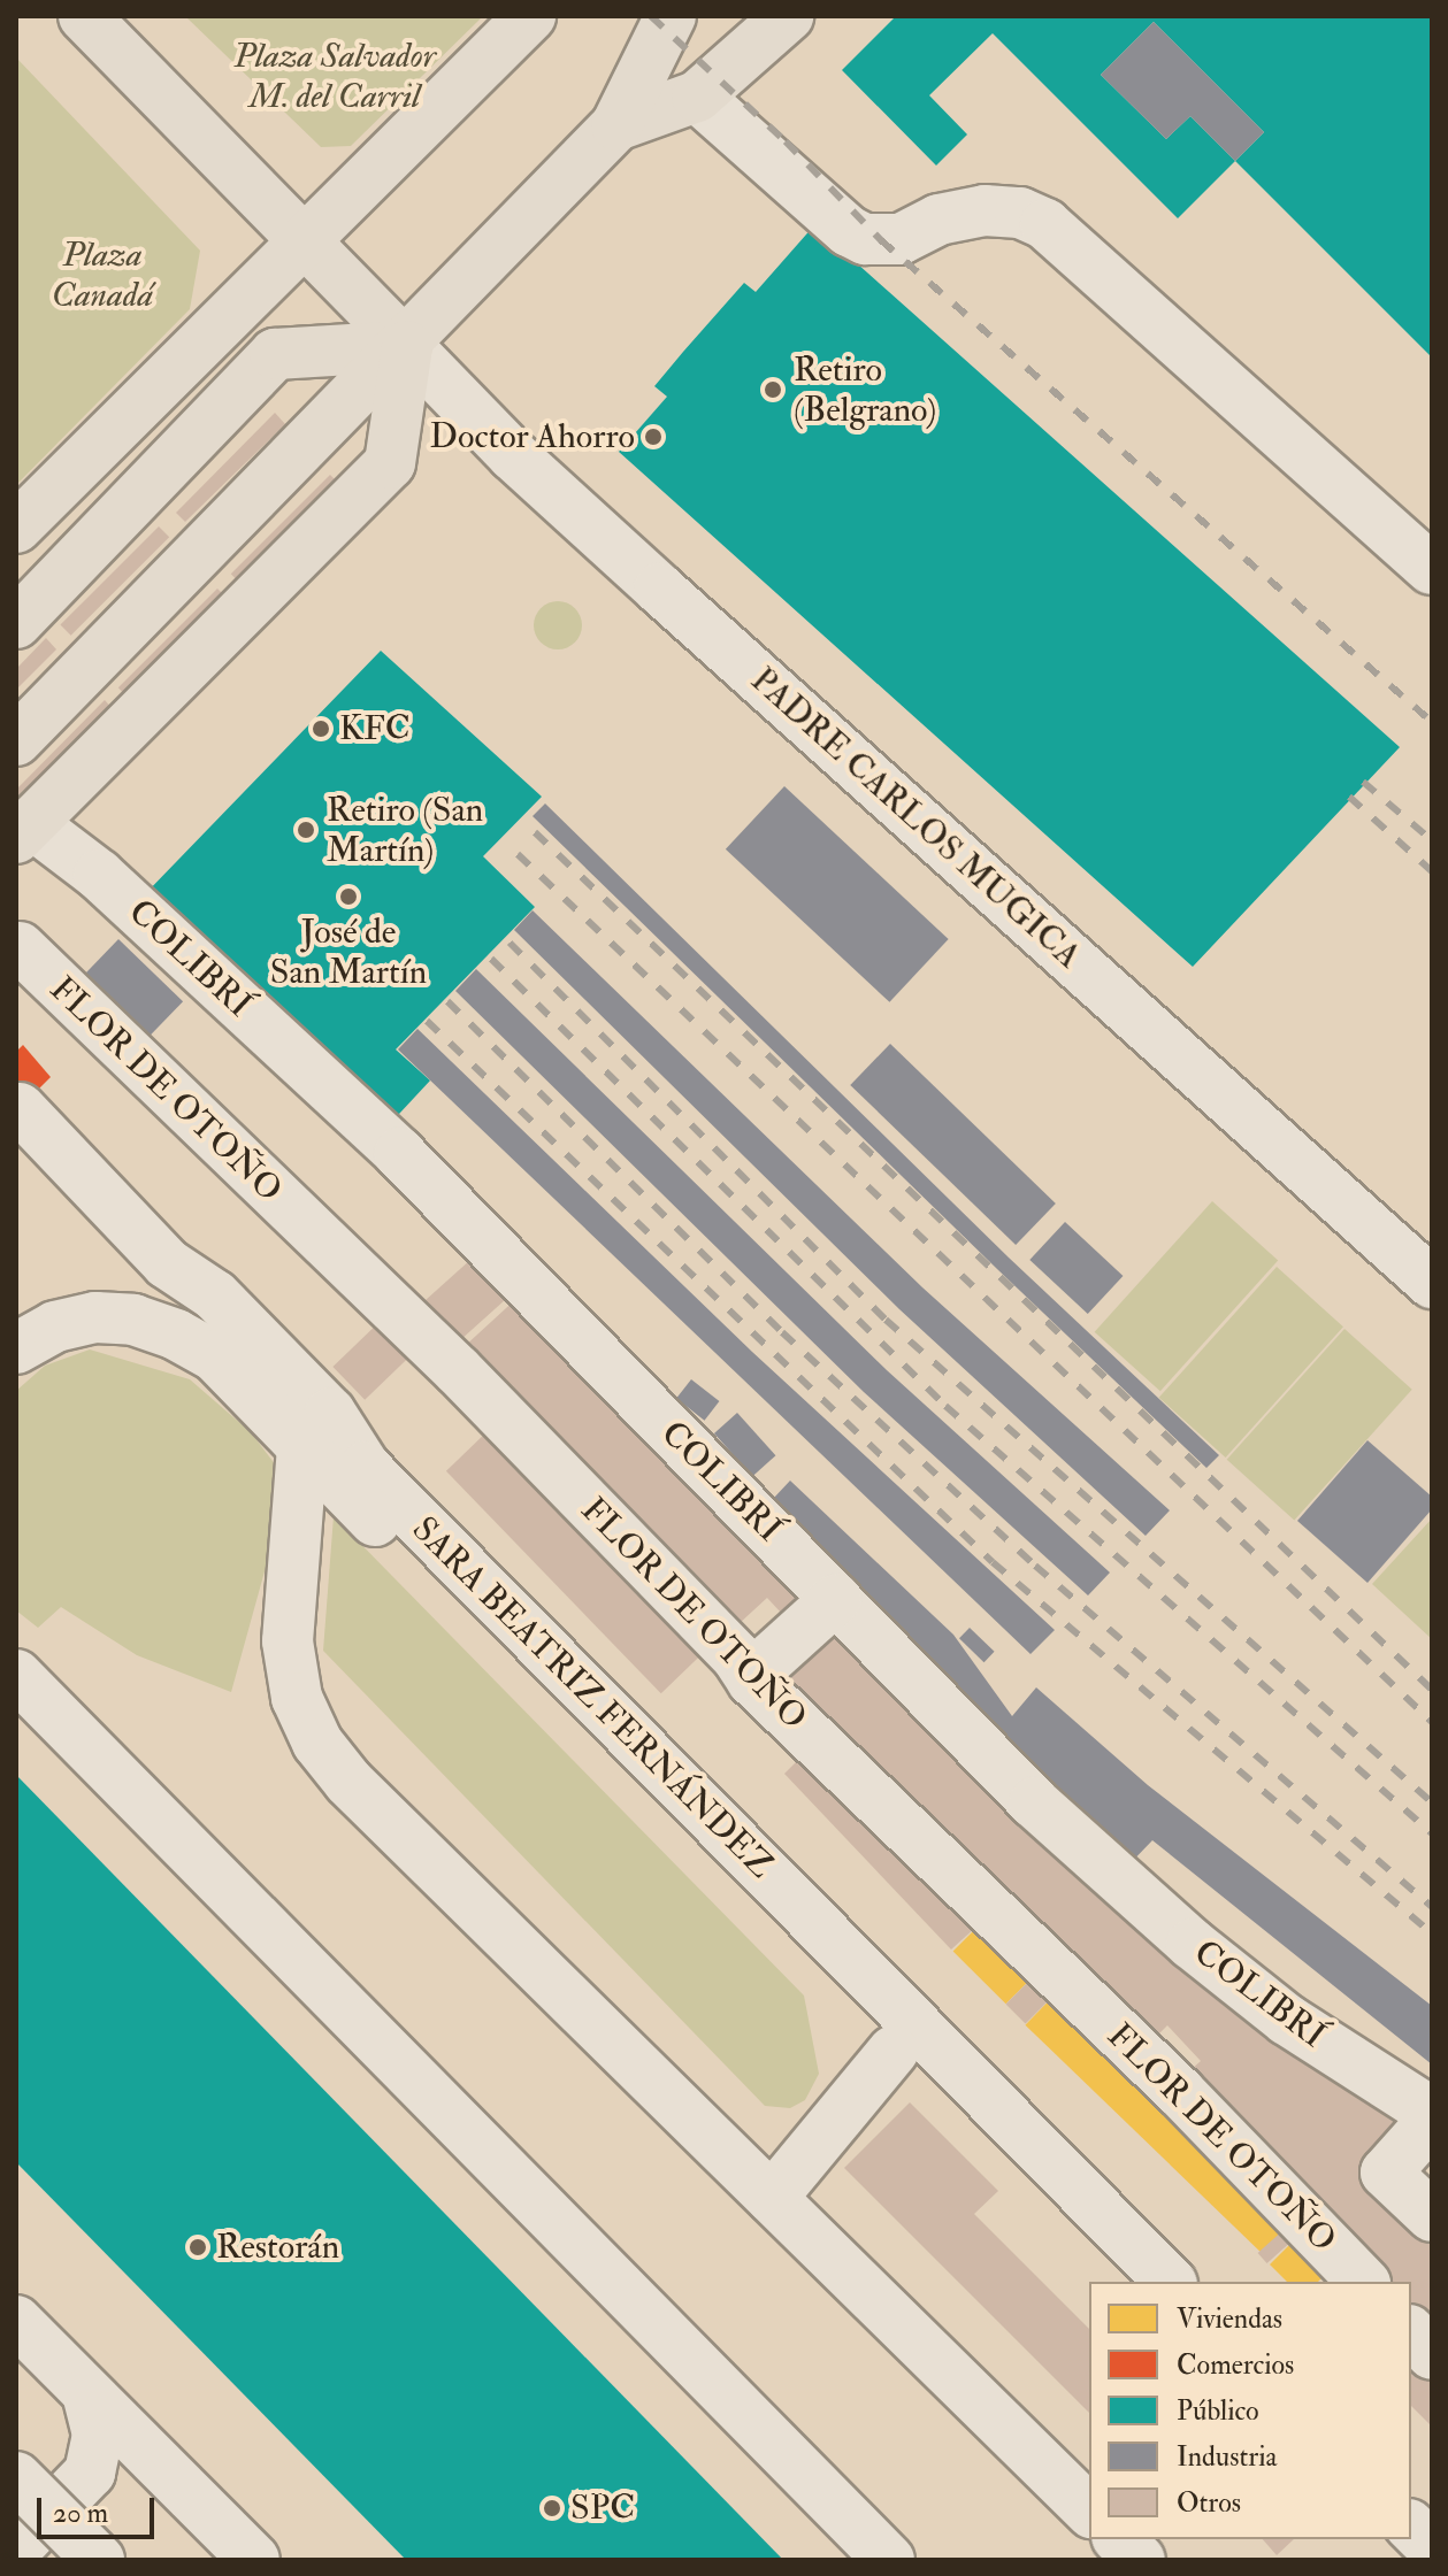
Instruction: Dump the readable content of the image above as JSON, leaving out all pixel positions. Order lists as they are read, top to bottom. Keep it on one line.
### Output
{"streets":{"street":["PADRE CARLOS MUGICA","COLIBRÍ","FLOR DE OTOÑO","SARA BEATRIZ FERNÁNDEZ"]},"parks":["Plaza Salvador M. del Carril","Plaza Canadá"],"places":["Retiro (Belgrano)","Doctor Ahorro","KFC","Retiro (San Martín)","José de San Martín","Restorán","SPC"],"legend":["Viviendas","Comercios","Público","Industria","Otros"],"scale_bar":"20 m"}
